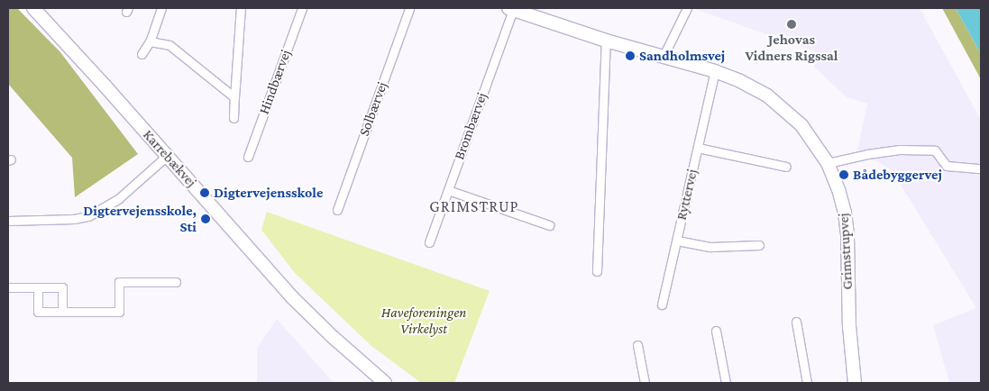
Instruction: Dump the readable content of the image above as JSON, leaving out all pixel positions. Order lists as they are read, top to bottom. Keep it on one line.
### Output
{"streets":{"street":["Hindbærvej","Solbærvej","Brombærvej","Karrebækvej","Ryttervej","Grimstrupvej"]},"crossings":[["Brombærvej","Grimstrupvej"],["Ryttervej","Grimstrupvej"]],"districts":["GRIMSTRUP"],"parks":["Haveforeningen Virkelyst"],"places":["Jehovas Vidners Rigssal","Sandholmsvej","Bådebyggervej","Digtervejensskole","Digtervejensskole, Sti"]}
